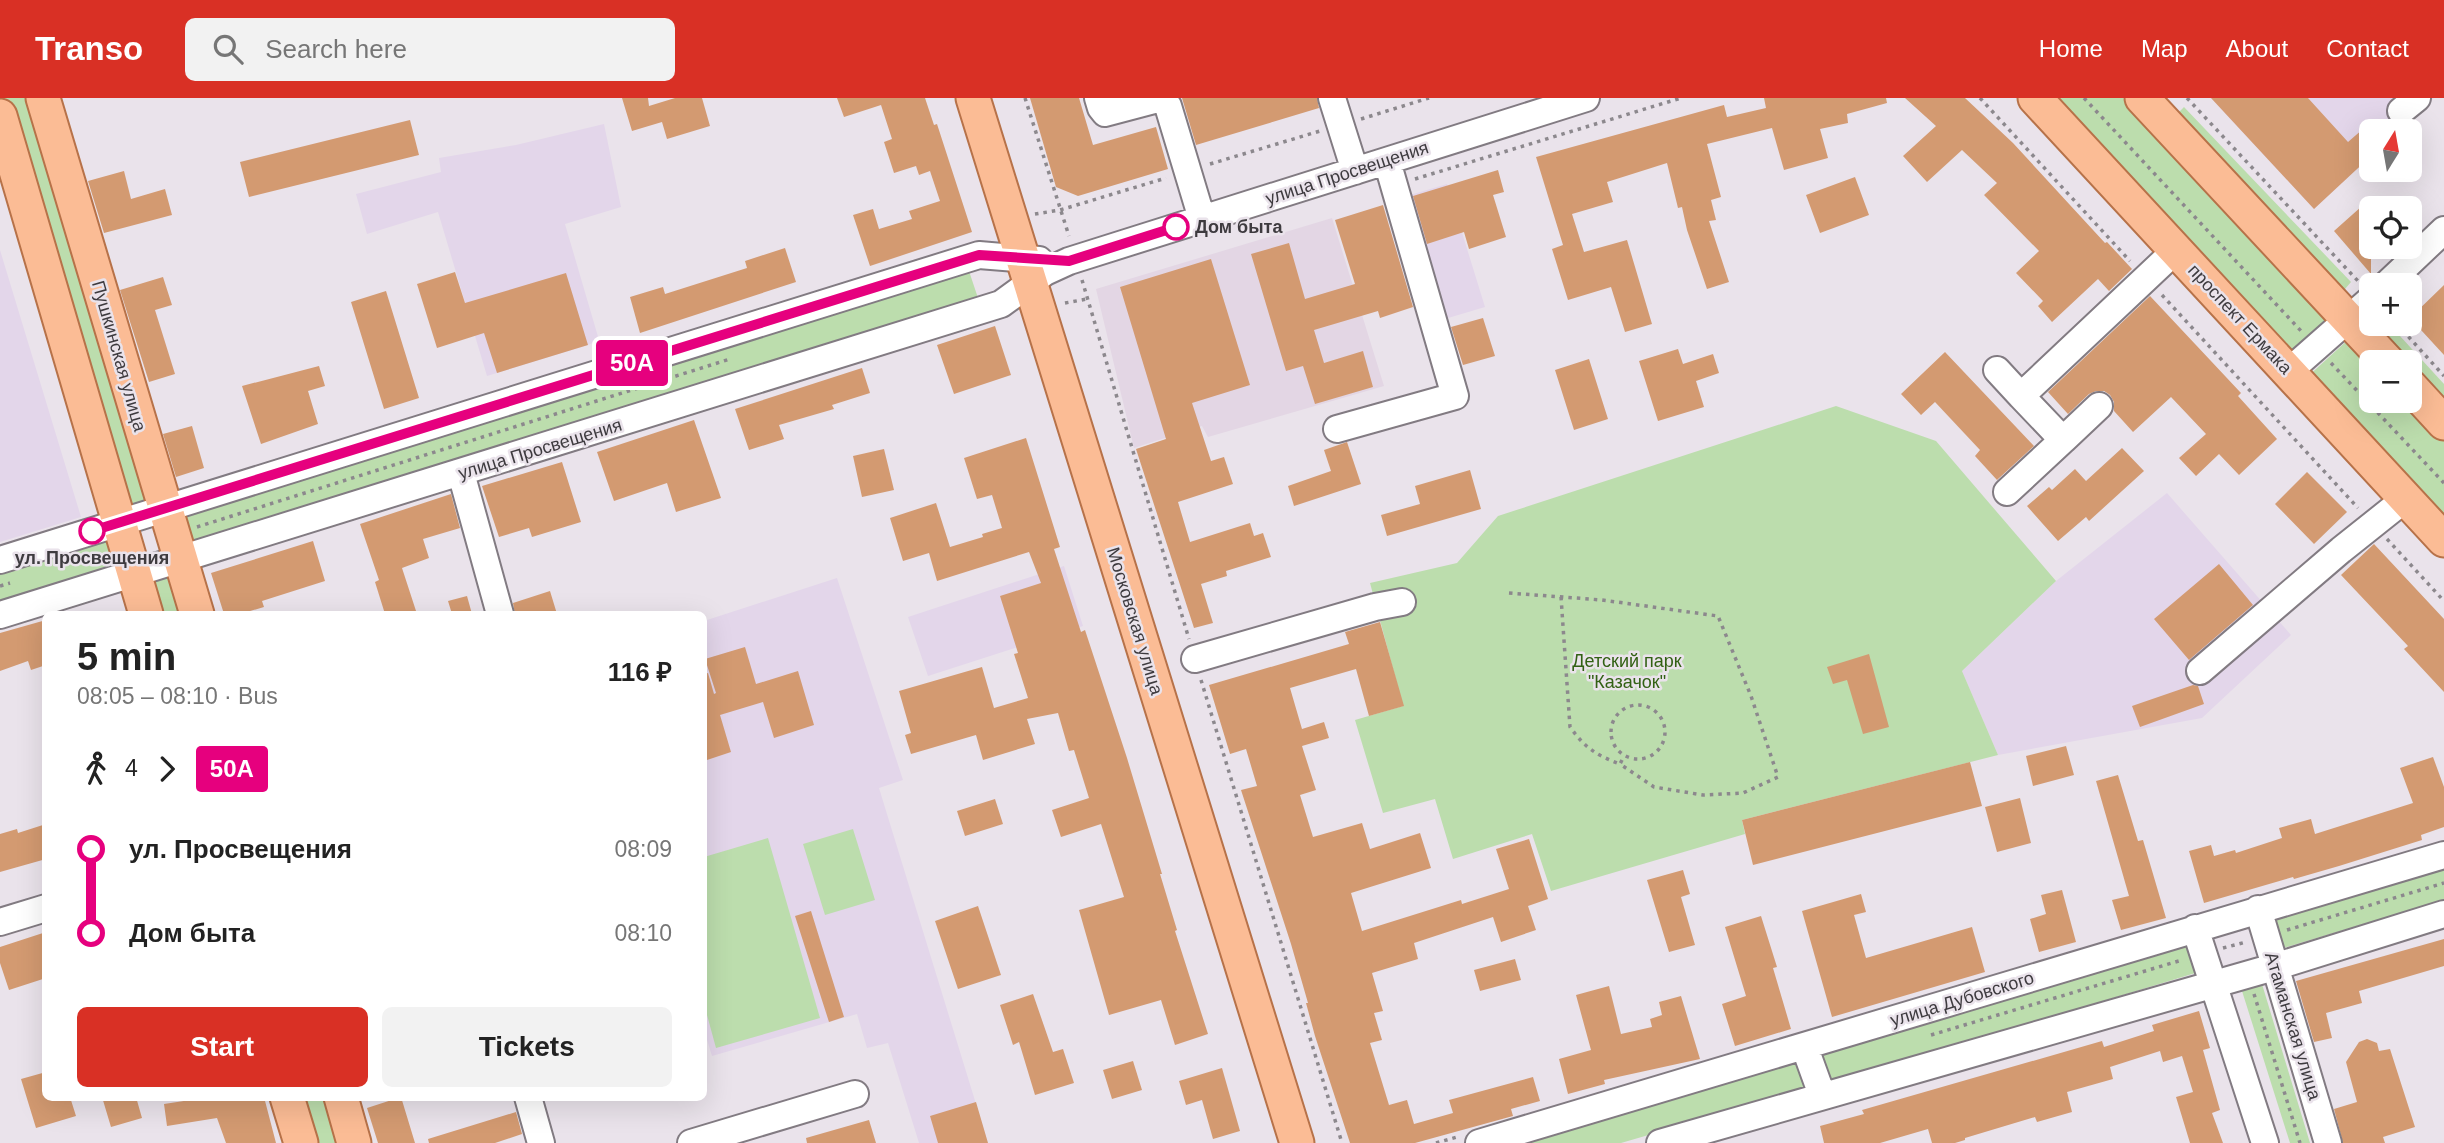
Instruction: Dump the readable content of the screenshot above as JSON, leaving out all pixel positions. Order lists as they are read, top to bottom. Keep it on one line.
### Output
{"streets":{"main road":["проспект Ермака","Пушкинская улица","Московская улица"],"street":["улица Просвещения","улица Дубовского","Атаманская улица"]},"crossings":[["улица Просвещения","Пушкинская улица"],["улица Просвещения","Московская улица"],["улица Дубовского","Атаманская улица"]],"parks":["Детский парк \"Казачок\""],"places":["Дом быта","ул. Просвещения"],"lines":["bus line 50А"],"north":"top","page":{"header":"Transo","search":"Search here","nav":["Home","Map","About","Contact"],"on_map":"50А","map_buttons":["+","−"],"heading":["5 min","08:05 – 08:10 · Bus","116 ₽"],"legs":["4","50А"],"list":[{"name":"ул. Просвещения","value":"08:09"},{"name":"Дом быта","value":"08:10"}],"buttons":["Start","Tickets"]}}
